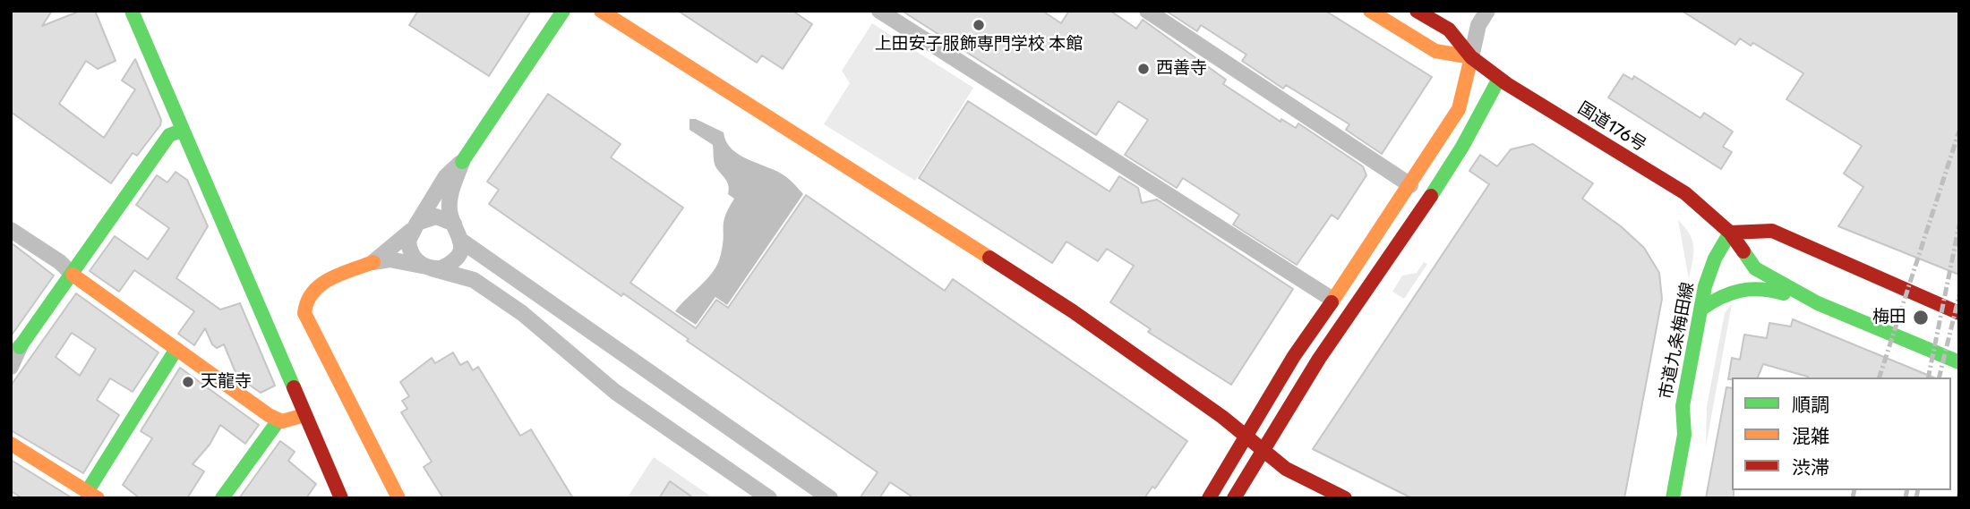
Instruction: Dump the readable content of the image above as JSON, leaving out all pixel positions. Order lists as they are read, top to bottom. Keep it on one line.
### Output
{"streets":{"main road":["国道176号","市道九条梅田線"]},"crossings":[["国道176号","市道九条梅田線"]],"places":["上田安子服飾専門学校 本館","西善寺","梅田","天龍寺"],"legend":["順調","混雑","渋滞"]}
